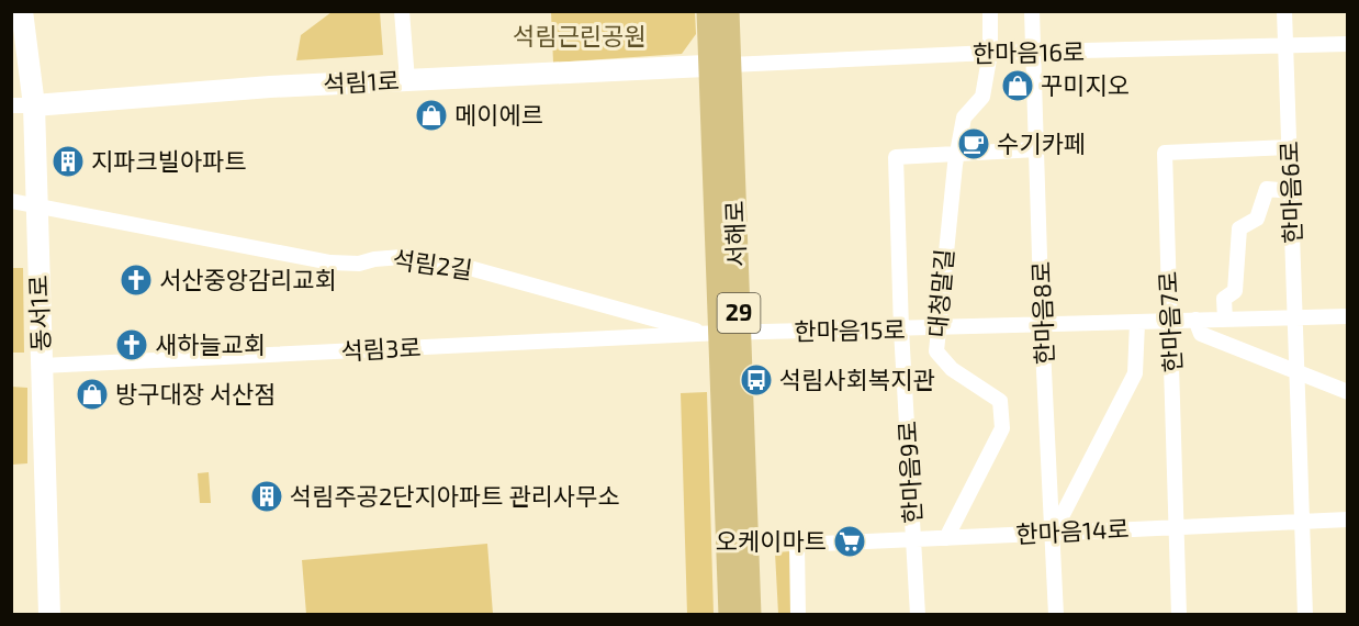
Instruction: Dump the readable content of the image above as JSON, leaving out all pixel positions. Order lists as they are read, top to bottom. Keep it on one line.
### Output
{"streets":{"main road":["서해로","29"],"street":["한마음16로","석림1로","한마음6로","석림2길","대청말길","동서1로","한마음8로","한마음7로","한마음15로","석림3로","한마음9로","한마음14로"]},"crossings":[["한마음16로","석림1로"],["한마음16로","한마음6로"],["한마음16로","서해로"],["한마음16로","대청말길"],["한마음16로","한마음8로"],["석림1로","서해로"],["석림1로","동서1로"],["한마음6로","한마음7로"],["한마음6로","한마음15로"],["한마음6로","한마음14로"],["서해로","석림2길"],["서해로","한마음15로"],["서해로","석림3로"],["석림2길","동서1로"],["석림2길","한마음15로"],["석림2길","석림3로"],["대청말길","한마음15로"],["대청말길","한마음9로"],["대청말길","한마음14로"],["동서1로","석림3로"],["한마음8로","한마음15로"],["한마음8로","한마음14로"],["한마음7로","한마음15로"],["한마음7로","한마음14로"],["한마음15로","석림3로"],["한마음15로","한마음9로"],["한마음9로","한마음14로"]],"parks":["석림근린공원"],"places":{"shop":["꾸미지오","메이에르","방구대장 서산점"],"cafe":["수기카페"],"building":["지파크빌아파트","석림주공2단지아파트 관리사무소"],"church":["서산중앙감리교회","새하늘교회"],"bus stop":["석림사회복지관"],"supermarket":["오케이마트"]}}
